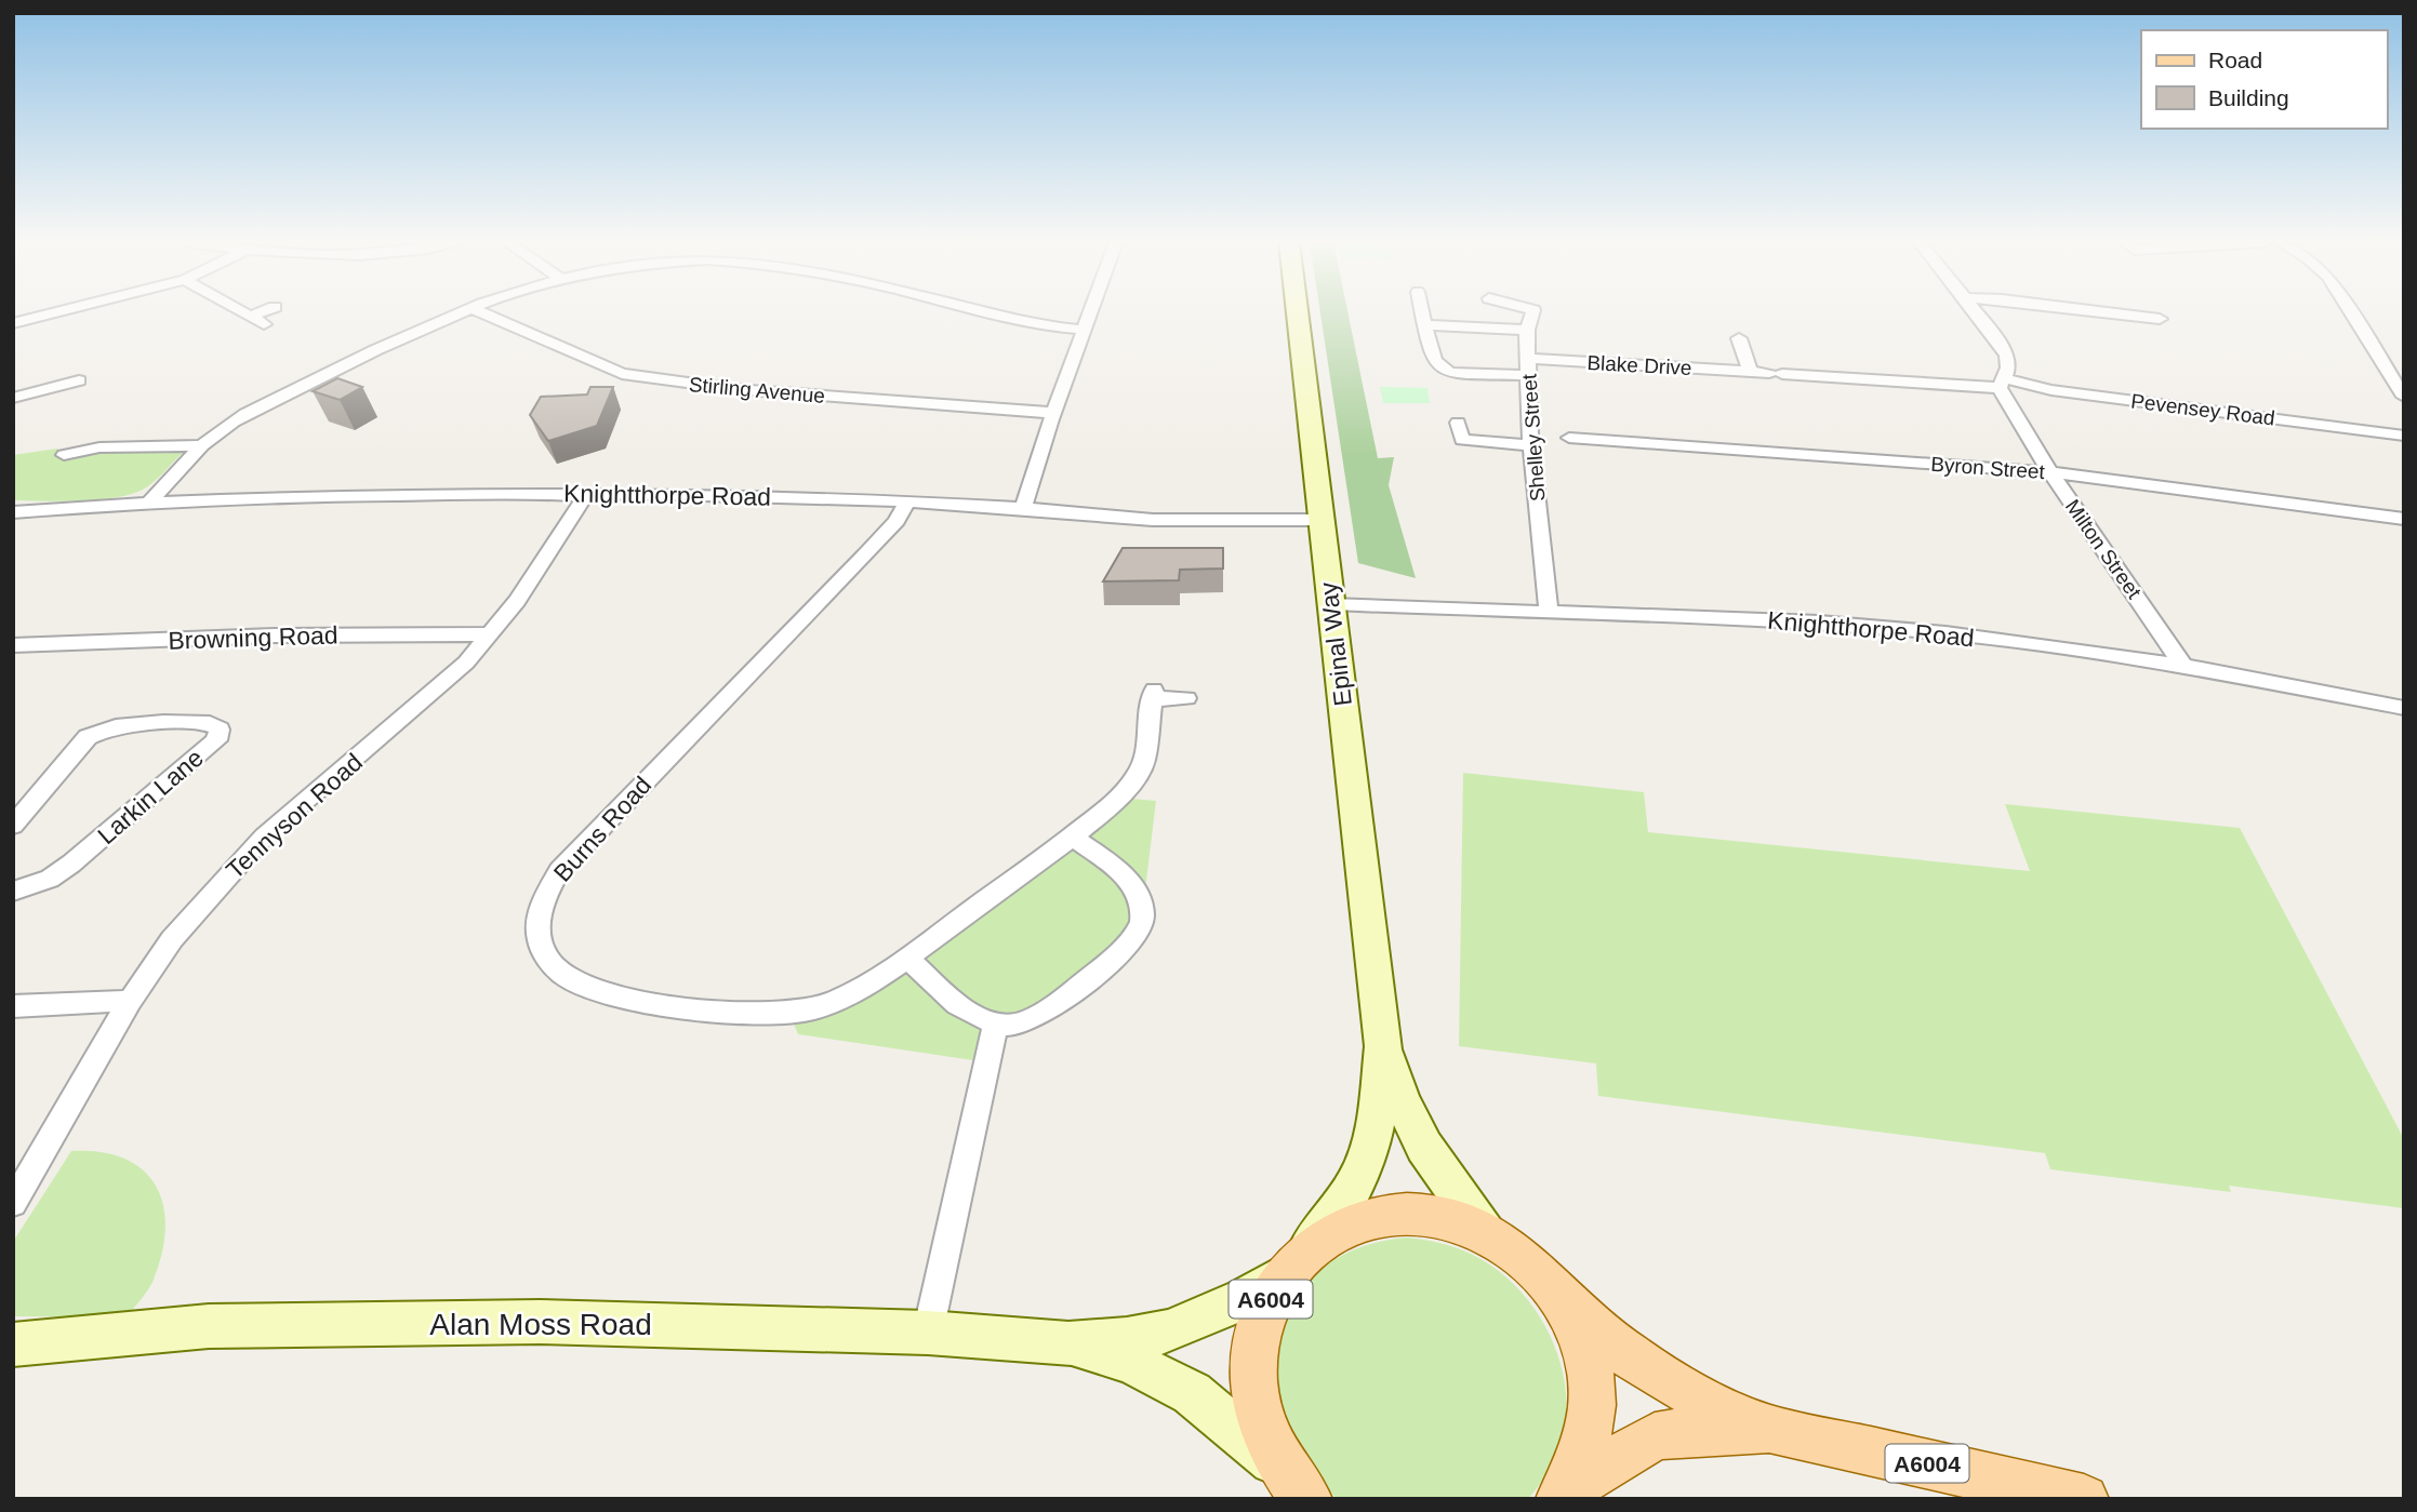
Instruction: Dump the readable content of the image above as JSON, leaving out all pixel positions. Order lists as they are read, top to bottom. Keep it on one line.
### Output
{"streets":{"main road":["A6004"],"street":["Blake Drive","Stirling Avenue","Pevensey Road","Shelley Street","Byron Street","Knightthorpe Road","Milton Street","Browning Road","Epinal Way","Larkin Lane","Tennyson Road","Burns Road","Alan Moss Road"]},"crossings":[["Blake Drive","Pevensey Road"],["Blake Drive","Shelley Street"],["Blake Drive","Milton Street"],["Pevensey Road","Milton Street"],["Shelley Street","Knightthorpe Road"],["Byron Street","Milton Street"],["Knightthorpe Road","Milton Street"],["Knightthorpe Road","Epinal Way"],["Knightthorpe Road","Tennyson Road"],["Knightthorpe Road","Burns Road"],["Browning Road","Tennyson Road"],["Epinal Way","A6004"],["Epinal Way","Alan Moss Road"],["A6004","Alan Moss Road"]],"legend":["Road","Building"]}
